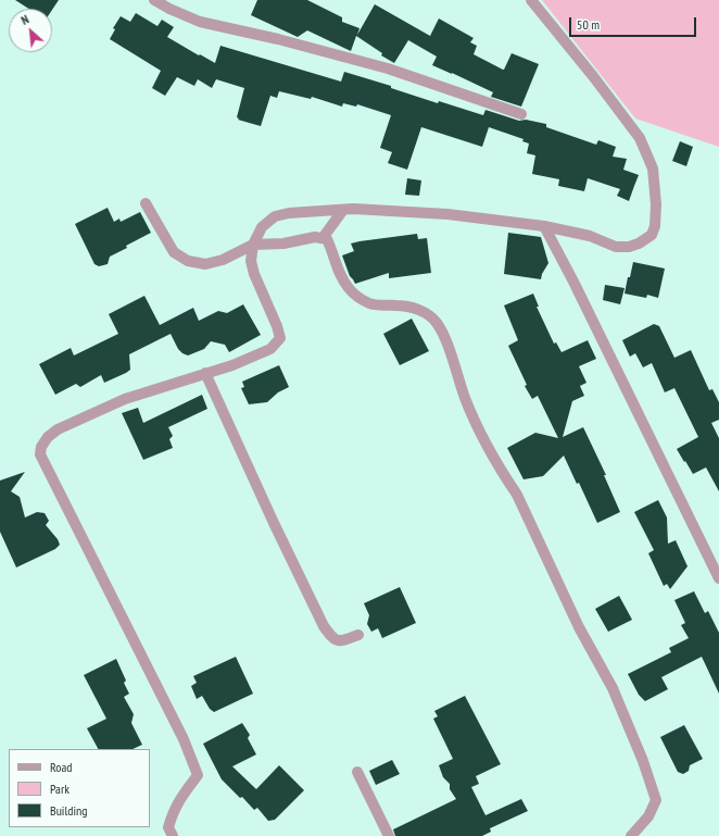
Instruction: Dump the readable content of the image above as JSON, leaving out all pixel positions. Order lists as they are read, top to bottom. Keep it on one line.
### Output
{"legend":["Road","Park","Building"],"scale_bar":"50 m","north":"top left"}
